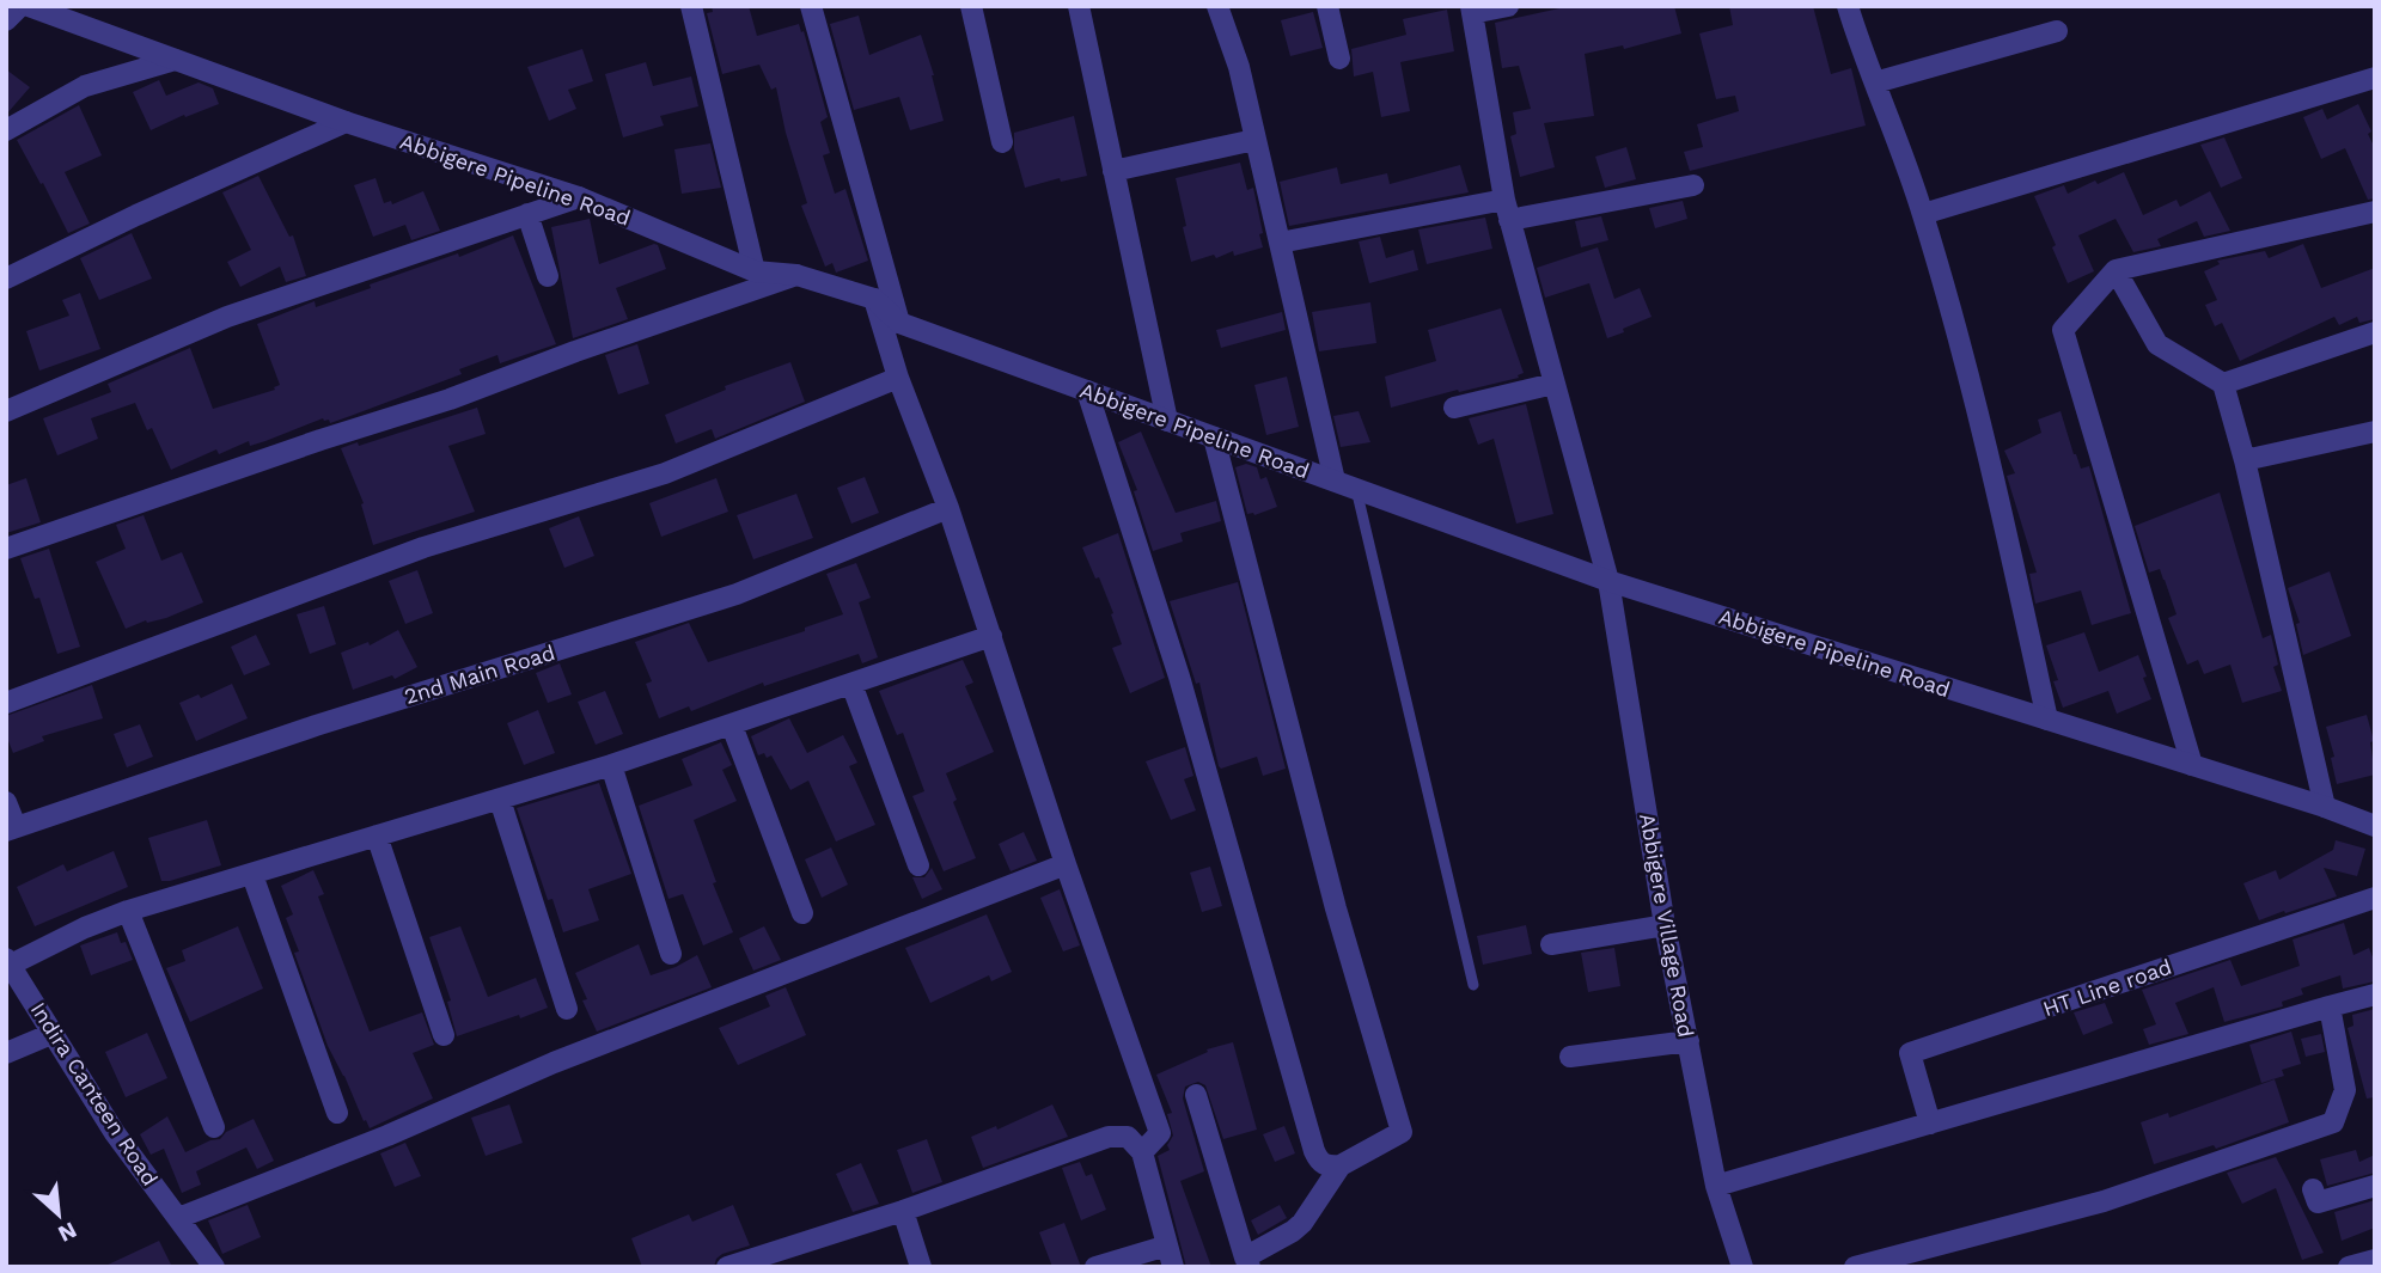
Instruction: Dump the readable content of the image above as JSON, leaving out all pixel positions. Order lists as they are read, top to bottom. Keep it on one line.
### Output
{"streets":{"street":["Abbigere Pipeline Road","2nd Main Road","Abbigere Village Road","HT Line road","Indira Canteen Road"]},"crossings":[["Abbigere Pipeline Road","Abbigere Village Road"]],"north":"bottom right"}
